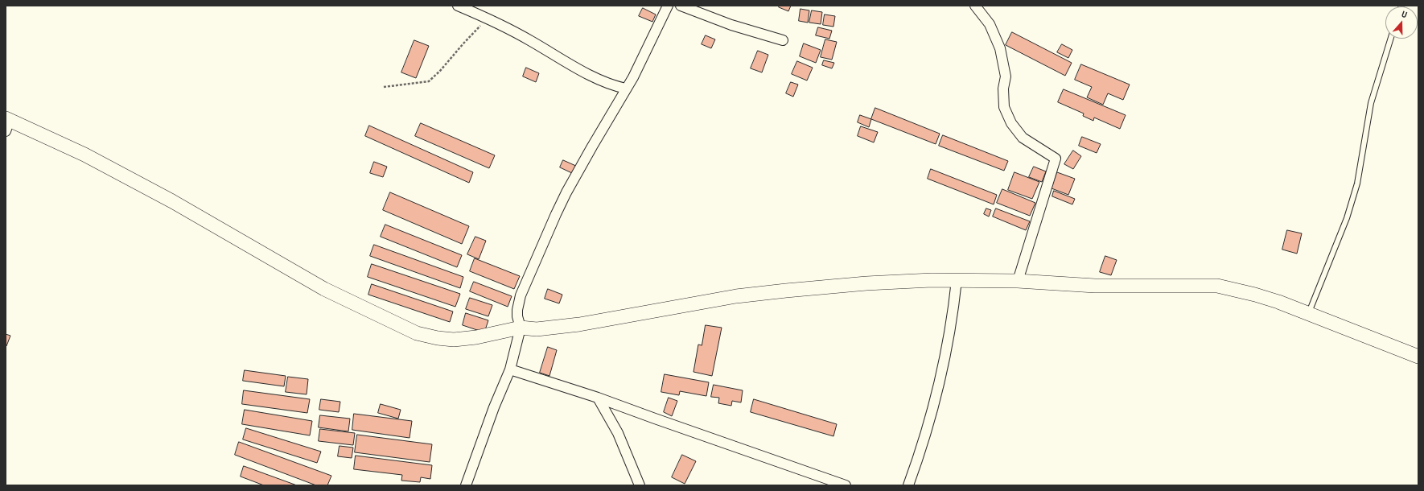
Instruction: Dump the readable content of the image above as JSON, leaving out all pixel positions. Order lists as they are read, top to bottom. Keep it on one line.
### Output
{"north":"top"}
